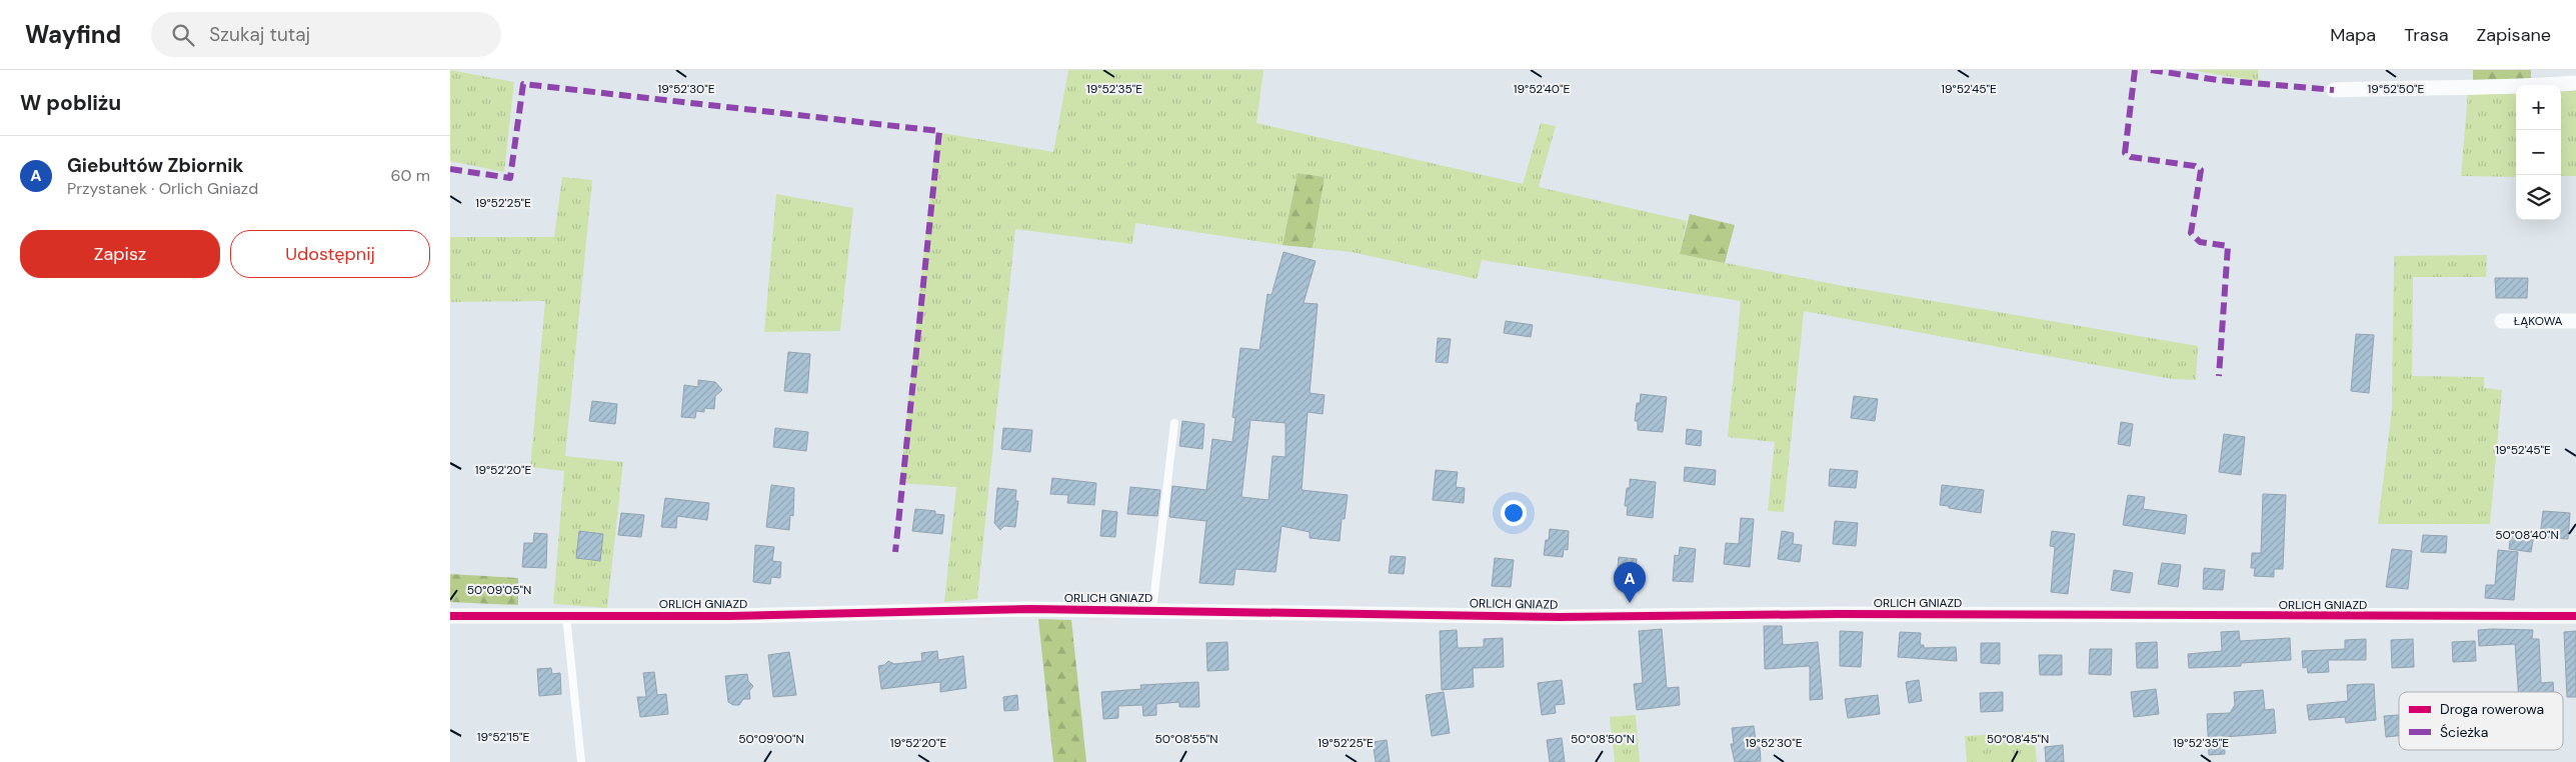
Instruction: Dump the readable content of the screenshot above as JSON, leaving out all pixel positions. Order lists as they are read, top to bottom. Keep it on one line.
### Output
{"streets":{"street":["ŁĄKOWA","ORLICH GNIAZD"]},"legend":["Droga rowerowa","Ścieżka"],"page":{"header":"Wayfind","search":"Szukaj tutaj","nav":["Mapa","Trasa","Zapisane"],"heading":"W pobliżu","map_buttons":["+","−"],"list":[{"mark":"A","name":"Giebułtów Zbiornik","note":"Przystanek · Orlich Gniazd","value":"60 m"}],"buttons":["Zapisz","Udostępnij"],"pins":"A"},"coordinates":["19°52'35\"E","19°52'40\"E","19°52'45\"E","19°52'50\"E","19°52'30\"E","19°52'25\"E","19°52'20\"E","50°08'40\"N","50°09'05\"N","19°52'15\"E","50°09'00\"N","50°08'55\"N","50°08'50\"N","50°08'45\"N"]}
